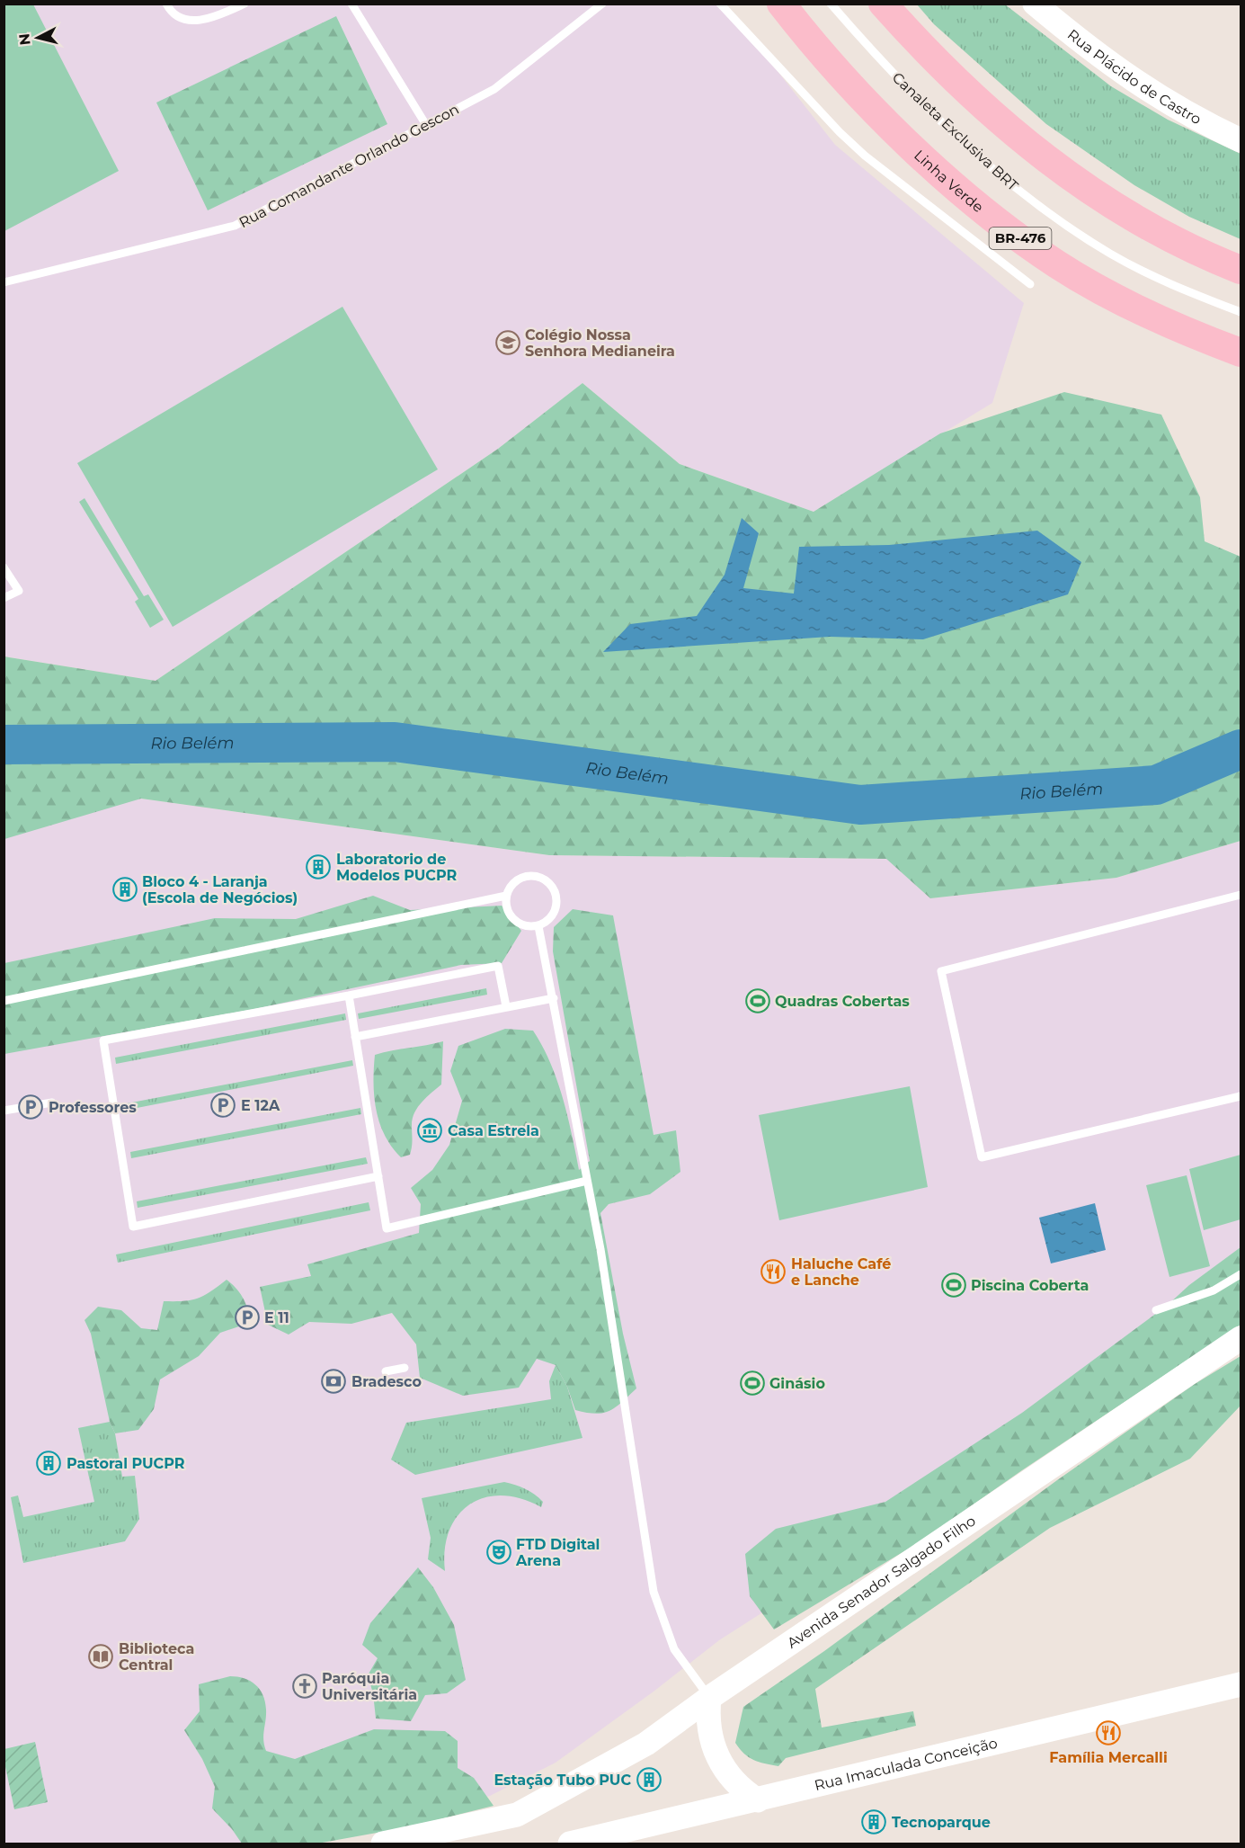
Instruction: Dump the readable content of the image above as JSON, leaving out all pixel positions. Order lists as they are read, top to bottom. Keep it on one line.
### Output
{"streets":{"highway":["Linha Verde","BR-476"],"main road":["Rua Plácido de Castro","Avenida Senador Salgado Filho","Rua Imaculada Conceição"],"lane":["Canaleta Exclusiva BRT","Rua Comandante Orlando Gescon"]},"water":["Rio Belém"],"places":{"school or university":["Colégio Nossa Senhora Medianeira"],"building":["Laboratorio de Modelos PUCPR","Bloco 4 - Laranja (Escola de Negócios)","Pastoral PUCPR","Estação Tubo PUC","Tecnoparque"],"sports":["Quadras Cobertas","Piscina Coberta","Ginásio"],"parking":["E 12A","Professores","E 11"],"museum":["Casa Estrela"],"restaurant":["Haluche Café e Lanche","Família Mercalli"],"bank":["Bradesco"],"theatre":["FTD Digital Arena"],"library":["Biblioteca Central"],"church":["Paróquia Universitária"]},"north":"left"}
